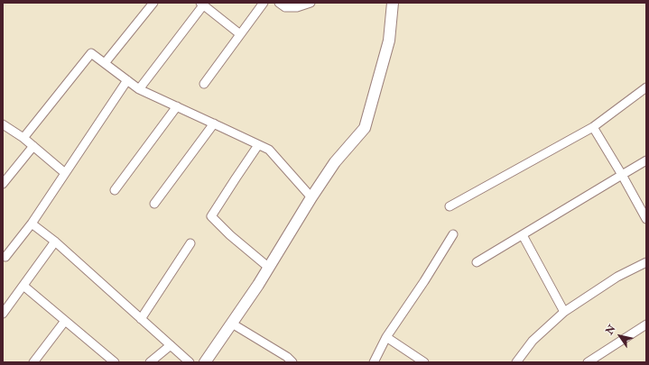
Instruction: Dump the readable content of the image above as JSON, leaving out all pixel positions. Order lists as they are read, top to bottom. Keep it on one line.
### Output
{"north":"top left"}
